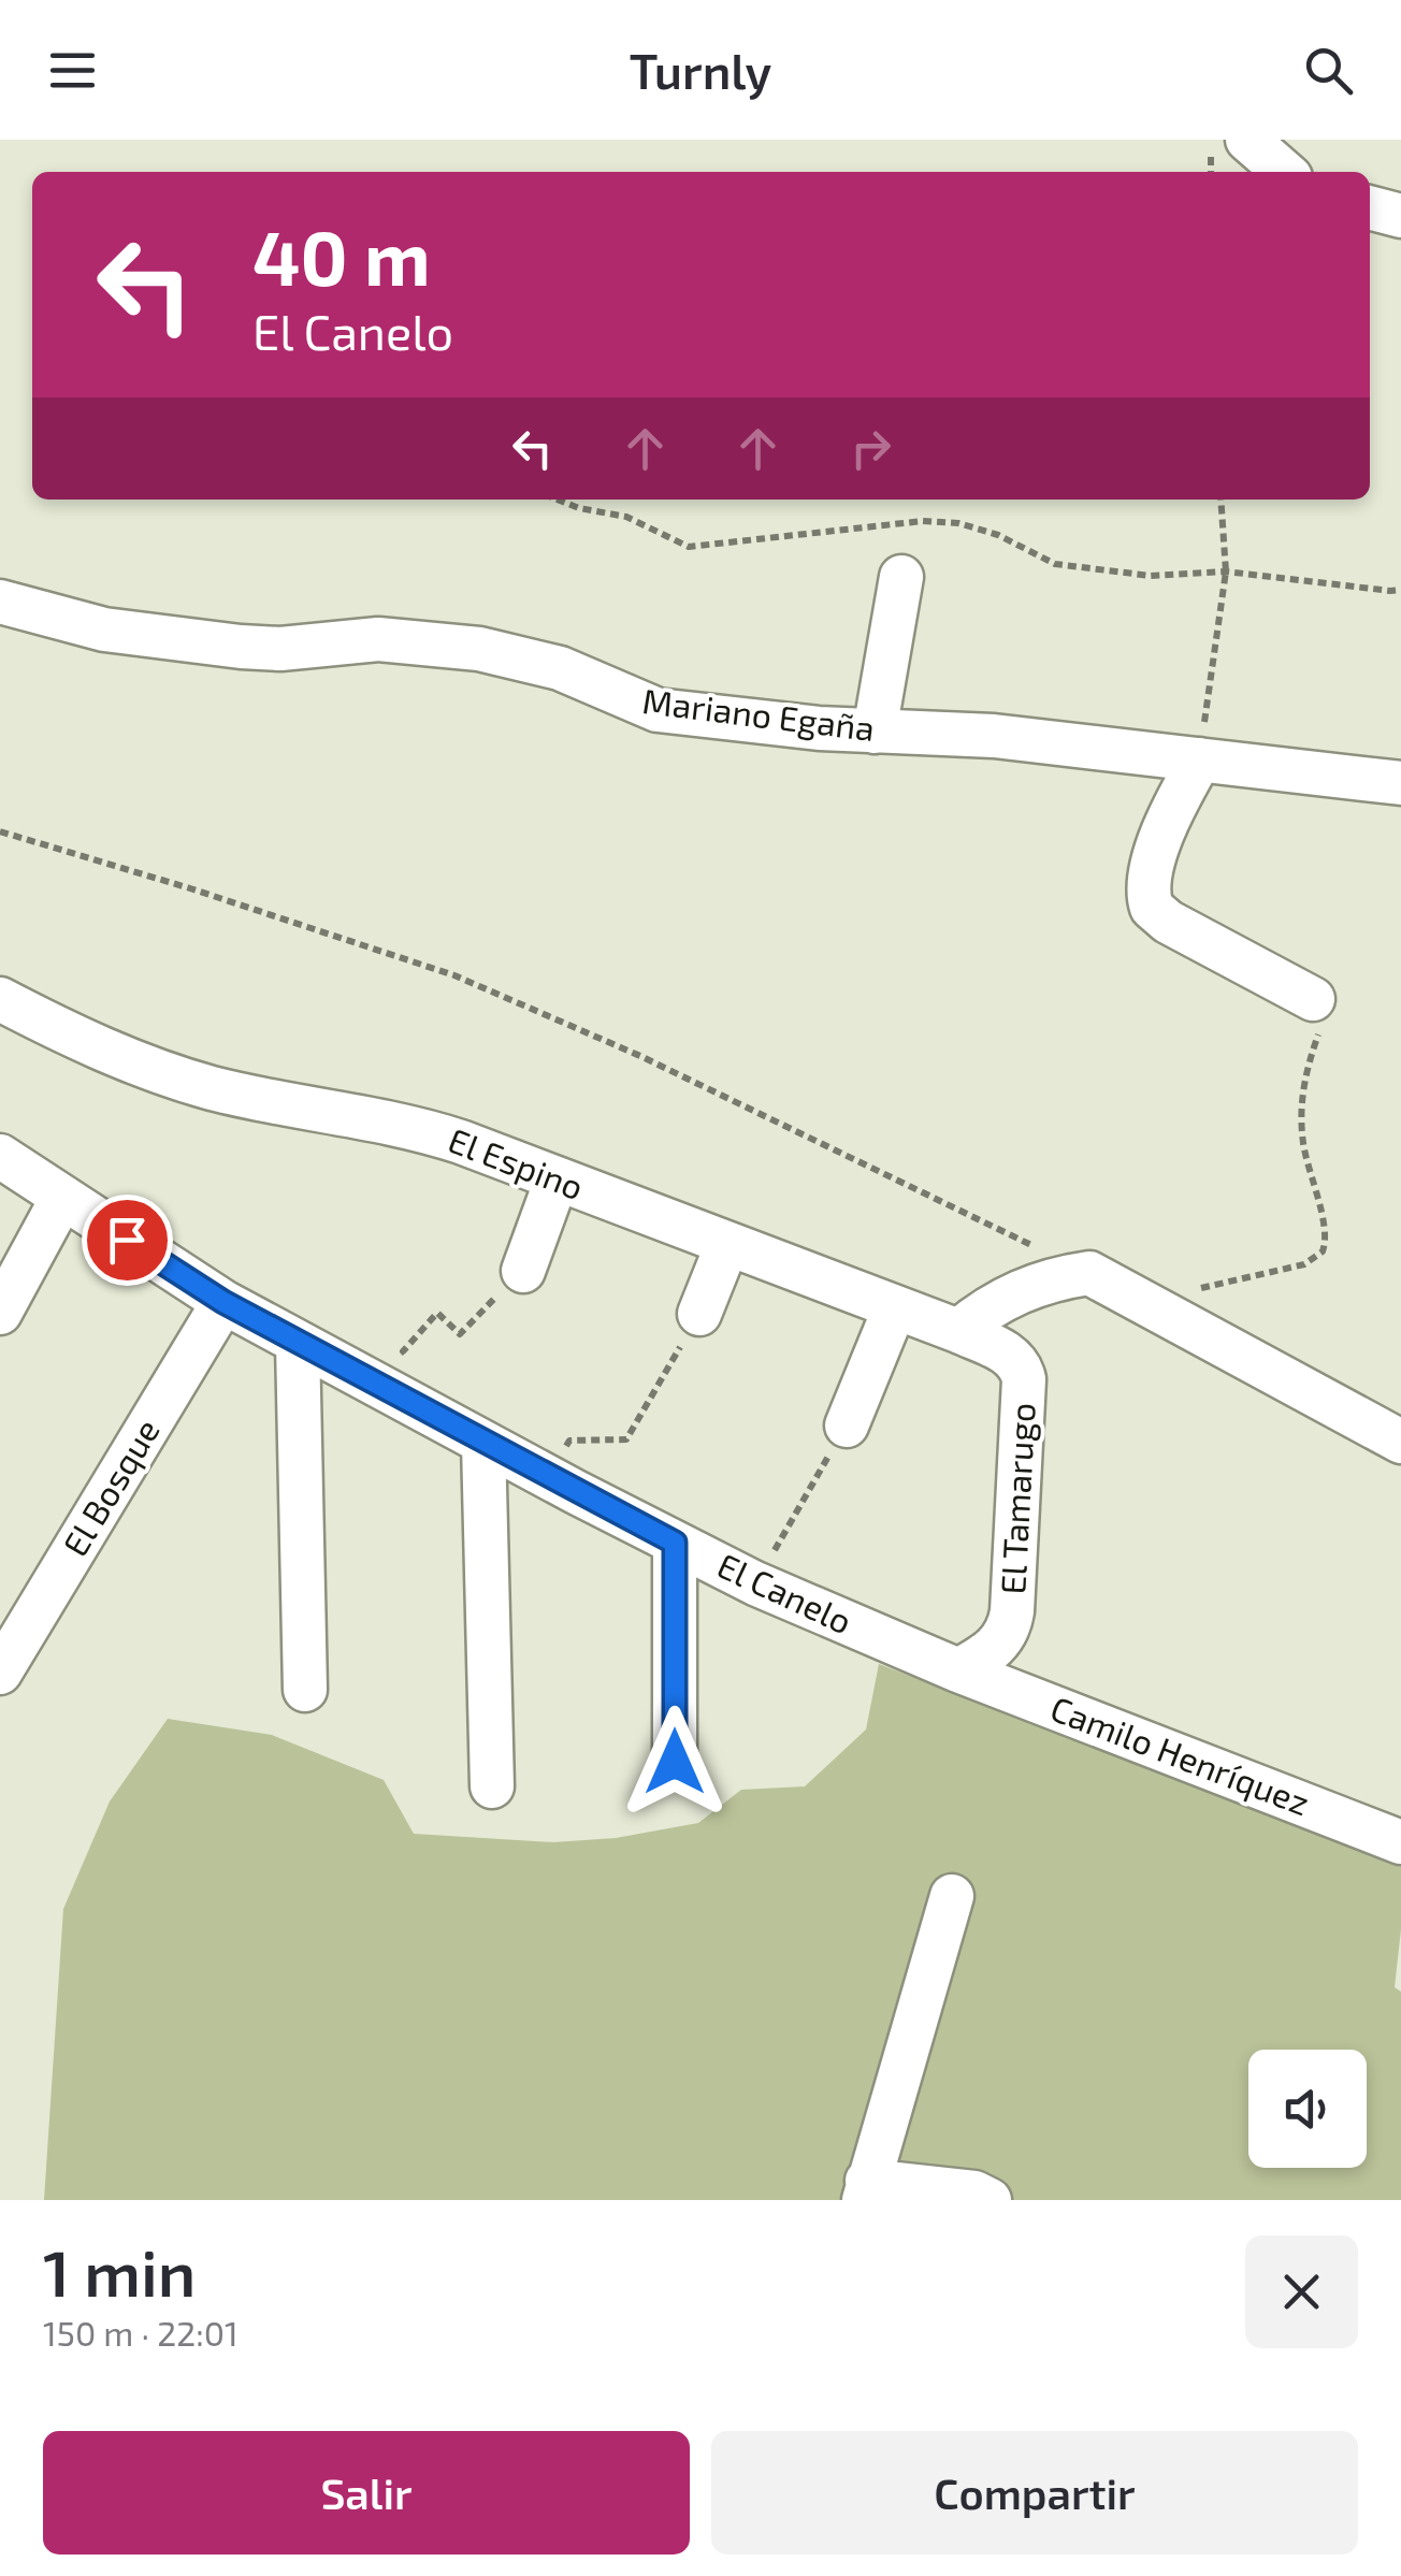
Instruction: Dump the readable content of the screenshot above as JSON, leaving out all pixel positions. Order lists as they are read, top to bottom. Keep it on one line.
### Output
{"streets":{"street":["Mariano Egaña","El Espino","El Bosque","El Tamarugo","El Canelo","Camilo Henríquez"]},"crossings":[["El Espino","El Tamarugo"],["El Bosque","El Canelo"],["El Tamarugo","El Canelo"],["El Tamarugo","Camilo Henríquez"],["El Canelo","Camilo Henríquez"]],"page":{"header":"Turnly","turn":["40 m","El Canelo"],"heading":["1 min","150 m · 22:01"],"buttons":["Salir","Compartir"]}}
